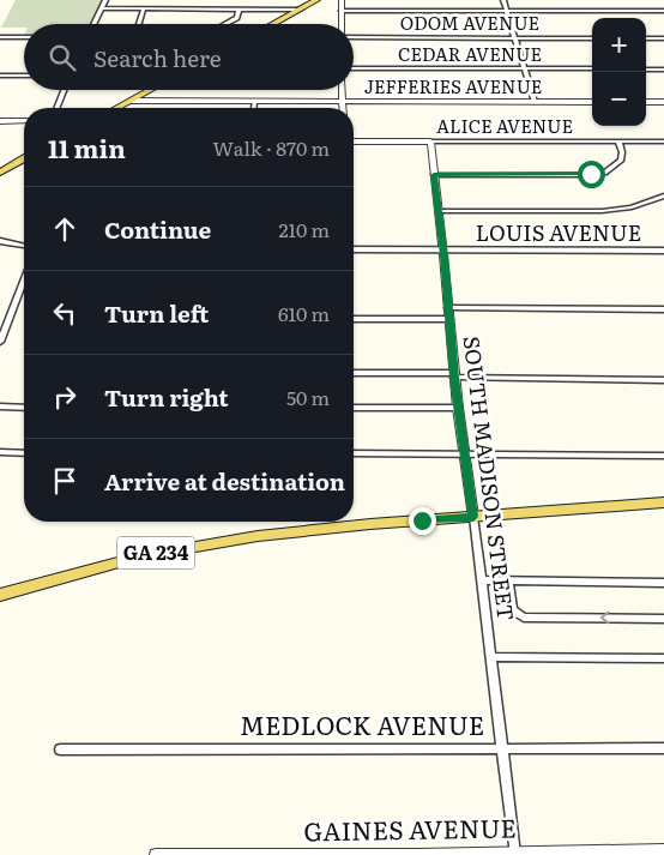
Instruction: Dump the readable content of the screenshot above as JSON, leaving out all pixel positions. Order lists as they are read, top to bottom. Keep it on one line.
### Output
{"streets":{"main road":["GA 234"],"street":["ODOM AVENUE","CEDAR AVENUE","JEFFERIES AVENUE","ALICE AVENUE","LOUIS AVENUE","SOUTH MADISON STREET","MEDLOCK AVENUE","GAINES AVENUE"]},"crossings":[["ALICE AVENUE","SOUTH MADISON STREET"],["LOUIS AVENUE","SOUTH MADISON STREET"],["SOUTH MADISON STREET","GA 234"],["SOUTH MADISON STREET","MEDLOCK AVENUE"],["SOUTH MADISON STREET","GAINES AVENUE"]],"page":{"map_buttons":["+","−"],"search":"Search here","heading":["11 min","Walk · 870 m"],"list":[["Continue","210 m"],["Turn left","610 m"],["Turn right","50 m"],"Arrive at destination"]}}
